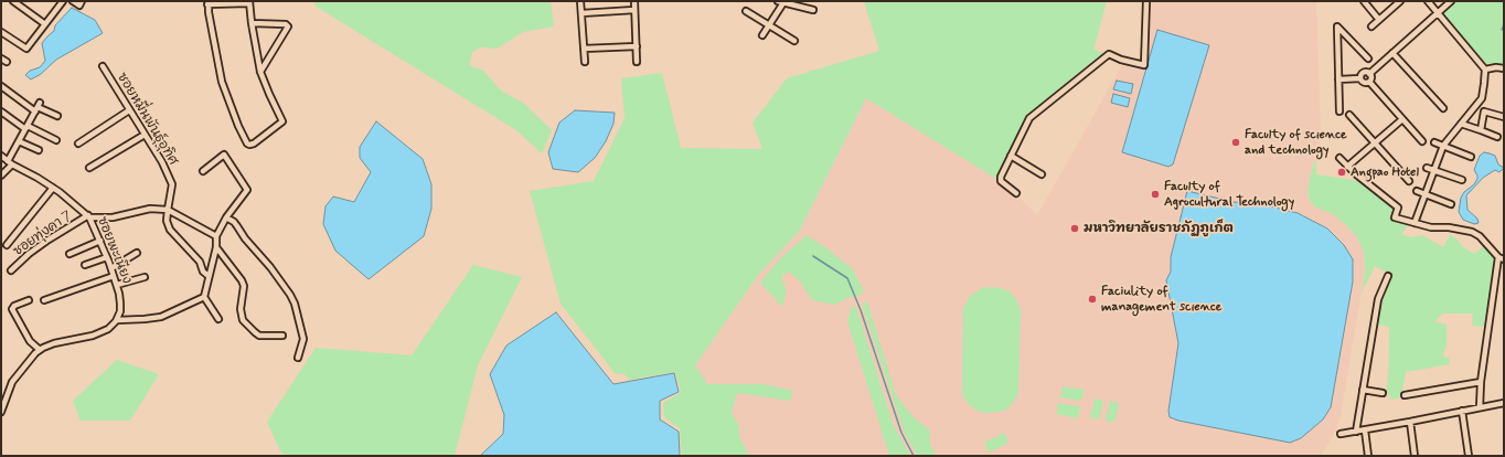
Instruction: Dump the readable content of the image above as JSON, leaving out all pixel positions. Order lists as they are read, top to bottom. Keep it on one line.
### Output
{"streets":{"street":["ซอยหมื่นพันธุ์อุทิศ","ซอยทุ่งคา 7","ซอยพะเนียง"]},"crossings":[["ซอยทุ่งคา 7","ซอยพะเนียง"]],"places":["Faculty of science and technology","Angpao Hotel","Faculty of Agrocultural Technology","มหาวิทยาลัยราชภัฏภูเก็ต","Faciulity of management science"]}
